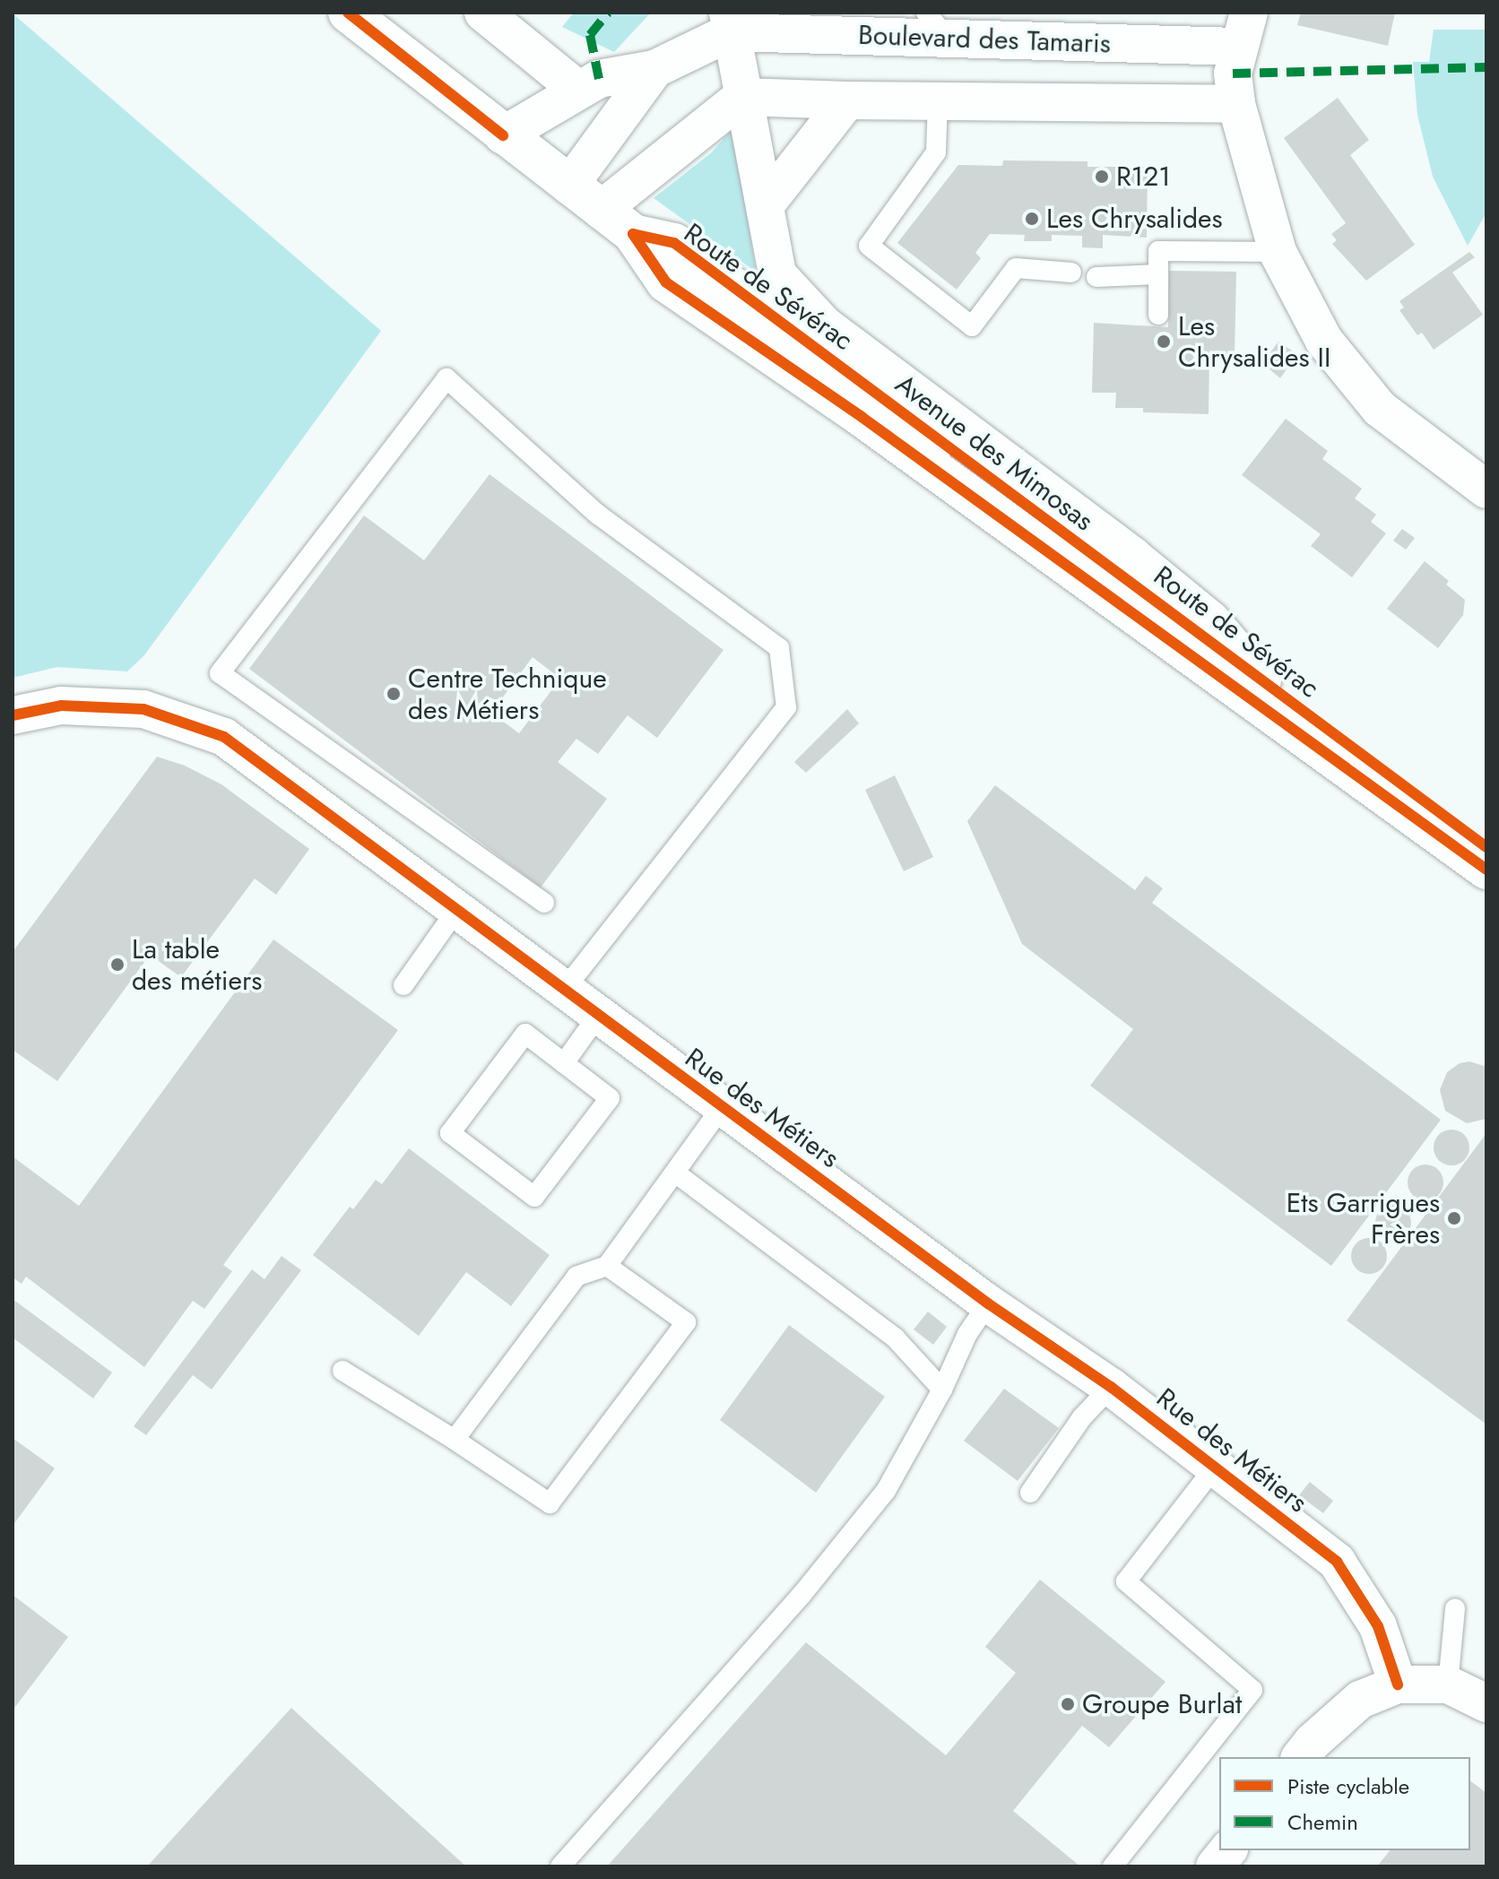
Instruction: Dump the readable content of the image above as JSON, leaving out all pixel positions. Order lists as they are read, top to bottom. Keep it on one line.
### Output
{"streets":{"main road":["Route de Sévérac"],"street":["Boulevard des Tamaris","Avenue des Mimosas","Rue des Métiers"]},"crossings":[["Boulevard des Tamaris","Avenue des Mimosas"],["Route de Sévérac","Avenue des Mimosas"]],"places":["R121","Les Chrysalides","Les Chrysalides II","Centre Technique des Métiers","La table des métiers","Ets Garrigues Frères","Groupe Burlat"],"legend":["Piste cyclable","Chemin"]}
